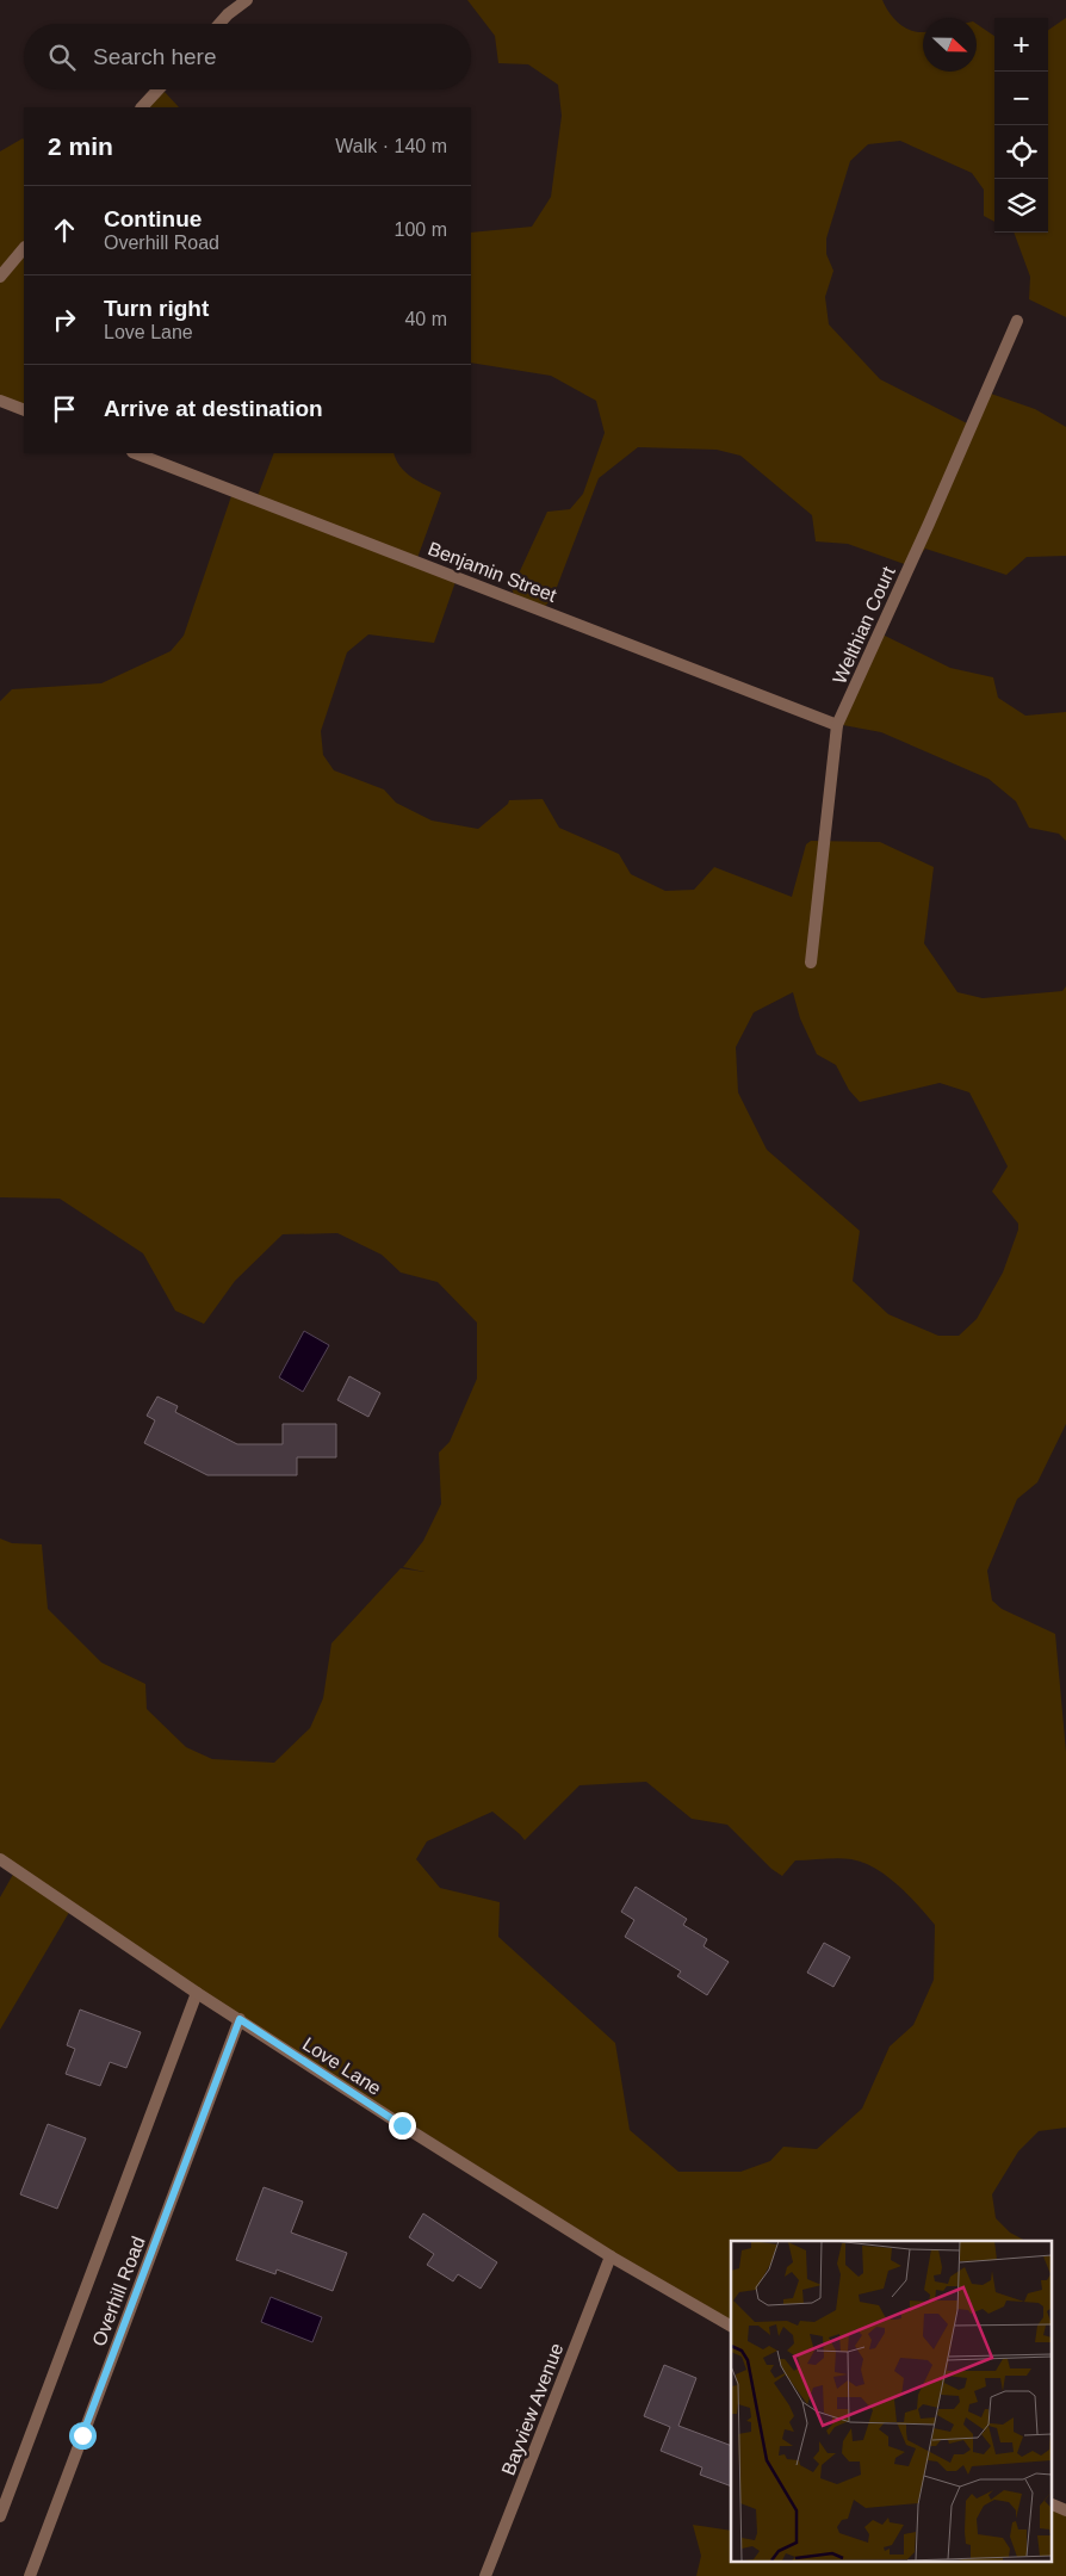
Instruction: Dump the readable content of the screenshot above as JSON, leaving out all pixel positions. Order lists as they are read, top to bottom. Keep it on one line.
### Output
{"streets":{"street":["Benjamin Street","Welthian Court","Love Lane","Overhill Road","Bayview Avenue"]},"crossings":[["Benjamin Street","Welthian Court"],["Love Lane","Overhill Road"],["Love Lane","Bayview Avenue"]],"north":"right","page":{"map_buttons":["+","−"],"search":"Search here","heading":["2 min","Walk · 140 m"],"list":[["Continue","Overhill Road","100 m"],["Turn right","Love Lane","40 m"],"Arrive at destination"]}}
